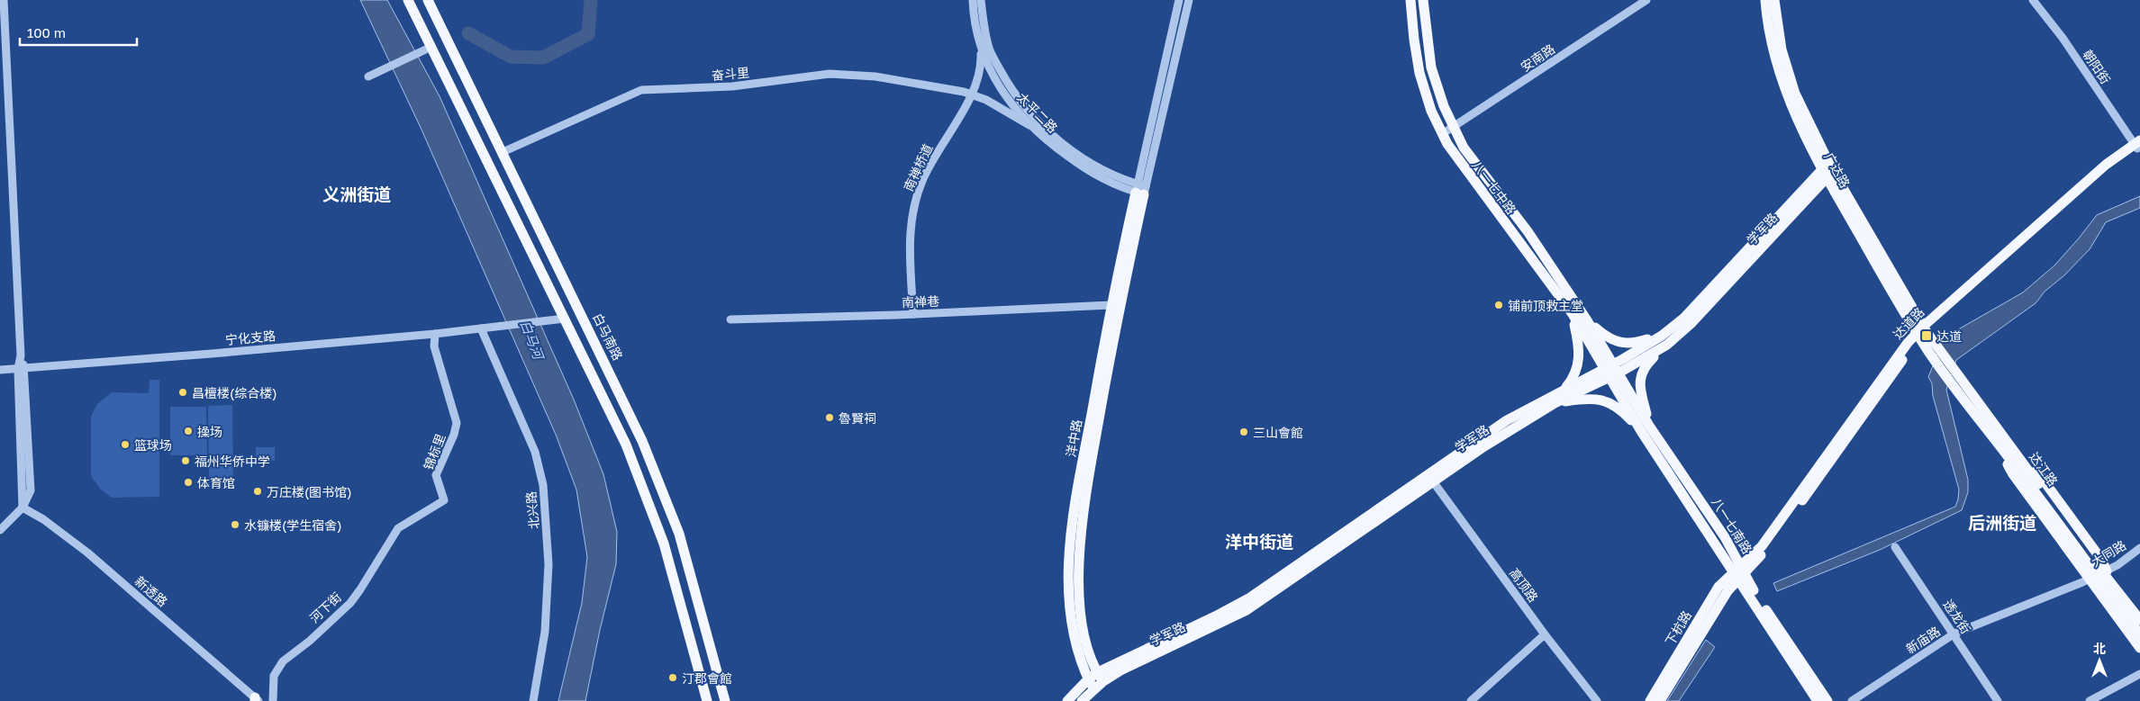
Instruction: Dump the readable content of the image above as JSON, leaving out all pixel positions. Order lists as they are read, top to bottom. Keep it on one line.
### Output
{"streets":{"main road":["广达路","八一七中路","学军路","达道路","白马南路","洋中路","达江路","八一七南路","下杭路"],"street":["安南路","朝阳街","奋斗里","太平二路","南禅桥道","南禅巷","宁化支路","锦标里","北兴路","大同路","高顶路","新透路","河下街","透龙街","新庙路"]},"crossings":[["安南路","八一七中路"],["朝阳街","达道路"],["奋斗里","太平二路"],["奋斗里","南禅桥道"],["奋斗里","白马南路"],["太平二路","南禅桥道"],["太平二路","洋中路"],["南禅桥道","南禅巷"],["广达路","学军路"],["广达路","达道路"],["广达路","达江路"],["八一七中路","学军路"],["八一七中路","八一七南路"],["学军路","洋中路"],["学军路","八一七南路"],["学军路","高顶路"],["南禅巷","洋中路"],["达道路","达江路"],["达道路","八一七南路"],["达道路","下杭路"],["宁化支路","锦标里"],["宁化支路","北兴路"],["锦标里","河下街"],["达江路","大同路"],["达江路","新庙路"],["八一七南路","下杭路"],["大同路","新庙路"],["透龙街","新庙路"]],"districts":["义洲街道","后洲街道","洋中街道"],"water":["白马河"],"places":{"other":["铺前顶救主堂","昌檀楼(综合楼)","魯賢祠","操场","三山會館","篮球场","福州华侨中学","体育馆","万庄楼(图书馆)","水镰楼(学生宿舍)","汀郡會館"],"transit":["达道"]},"scale_bar":"100 m","north":"top"}
